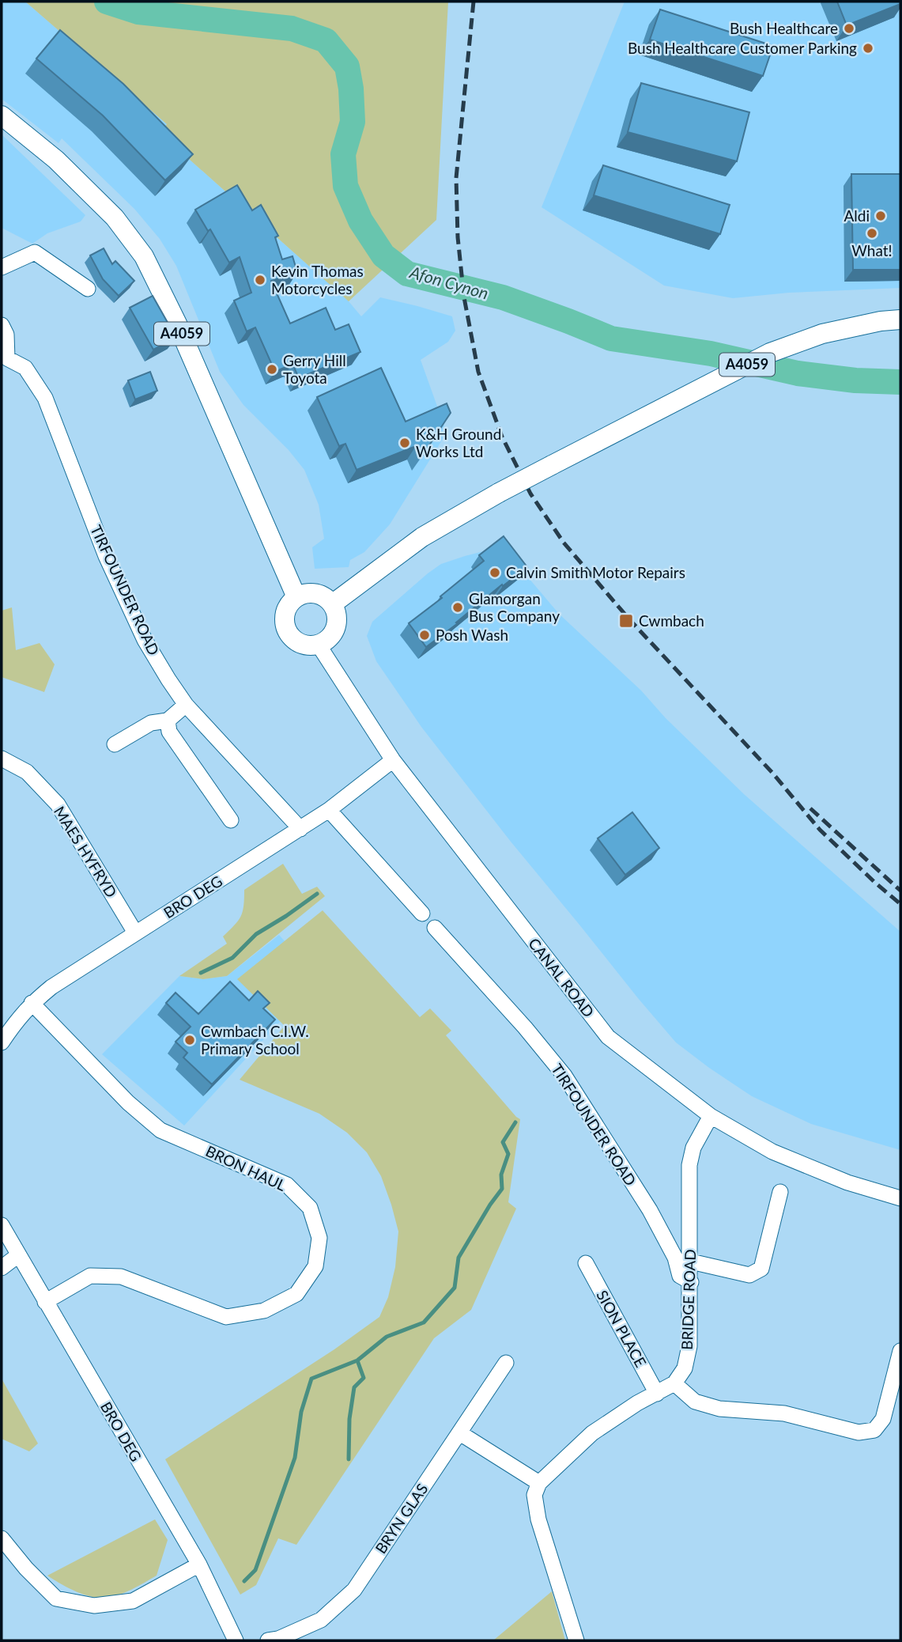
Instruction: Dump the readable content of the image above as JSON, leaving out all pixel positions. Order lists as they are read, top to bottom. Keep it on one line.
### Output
{"streets":{"main road":["A4059"],"street":["TIRFOUNDER ROAD","MAES HYFRYD","BRO DEG","CANAL ROAD","BRON HAUL","BRIDGE ROAD","SION PLACE","BRYN GLAS"]},"crossings":[["A4059","CANAL ROAD"],["TIRFOUNDER ROAD","BRO DEG"],["TIRFOUNDER ROAD","BRIDGE ROAD"],["MAES HYFRYD","BRO DEG"],["BRO DEG","CANAL ROAD"],["BRO DEG","BRON HAUL"],["CANAL ROAD","BRIDGE ROAD"]],"water":["Afon Cynon"],"places":{"other":["Bush Healthcare","Bush Healthcare Customer Parking","Aldi","What!","Kevin Thomas Motorcycles","Gerry Hill Toyota","K&H Ground Works Ltd","Calvin Smith Motor Repairs","Glamorgan Bus Company","Posh Wash","Cwmbach C.I.W. Primary School"],"transit":["Cwmbach"]}}
